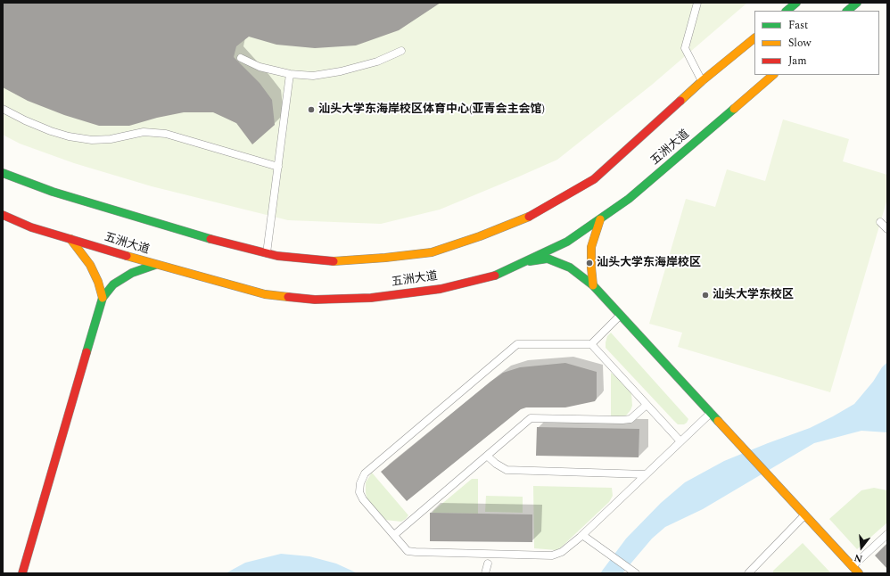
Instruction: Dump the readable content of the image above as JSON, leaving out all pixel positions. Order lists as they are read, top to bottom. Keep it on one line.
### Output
{"streets":{"main road":["五洲大道"]},"places":["汕头大学东海岸校区体育中心(亚青会主会馆)","汕头大学东海岸校区","汕头大学东校区"],"legend":["Fast","Slow","Jam"],"north":"bottom"}
